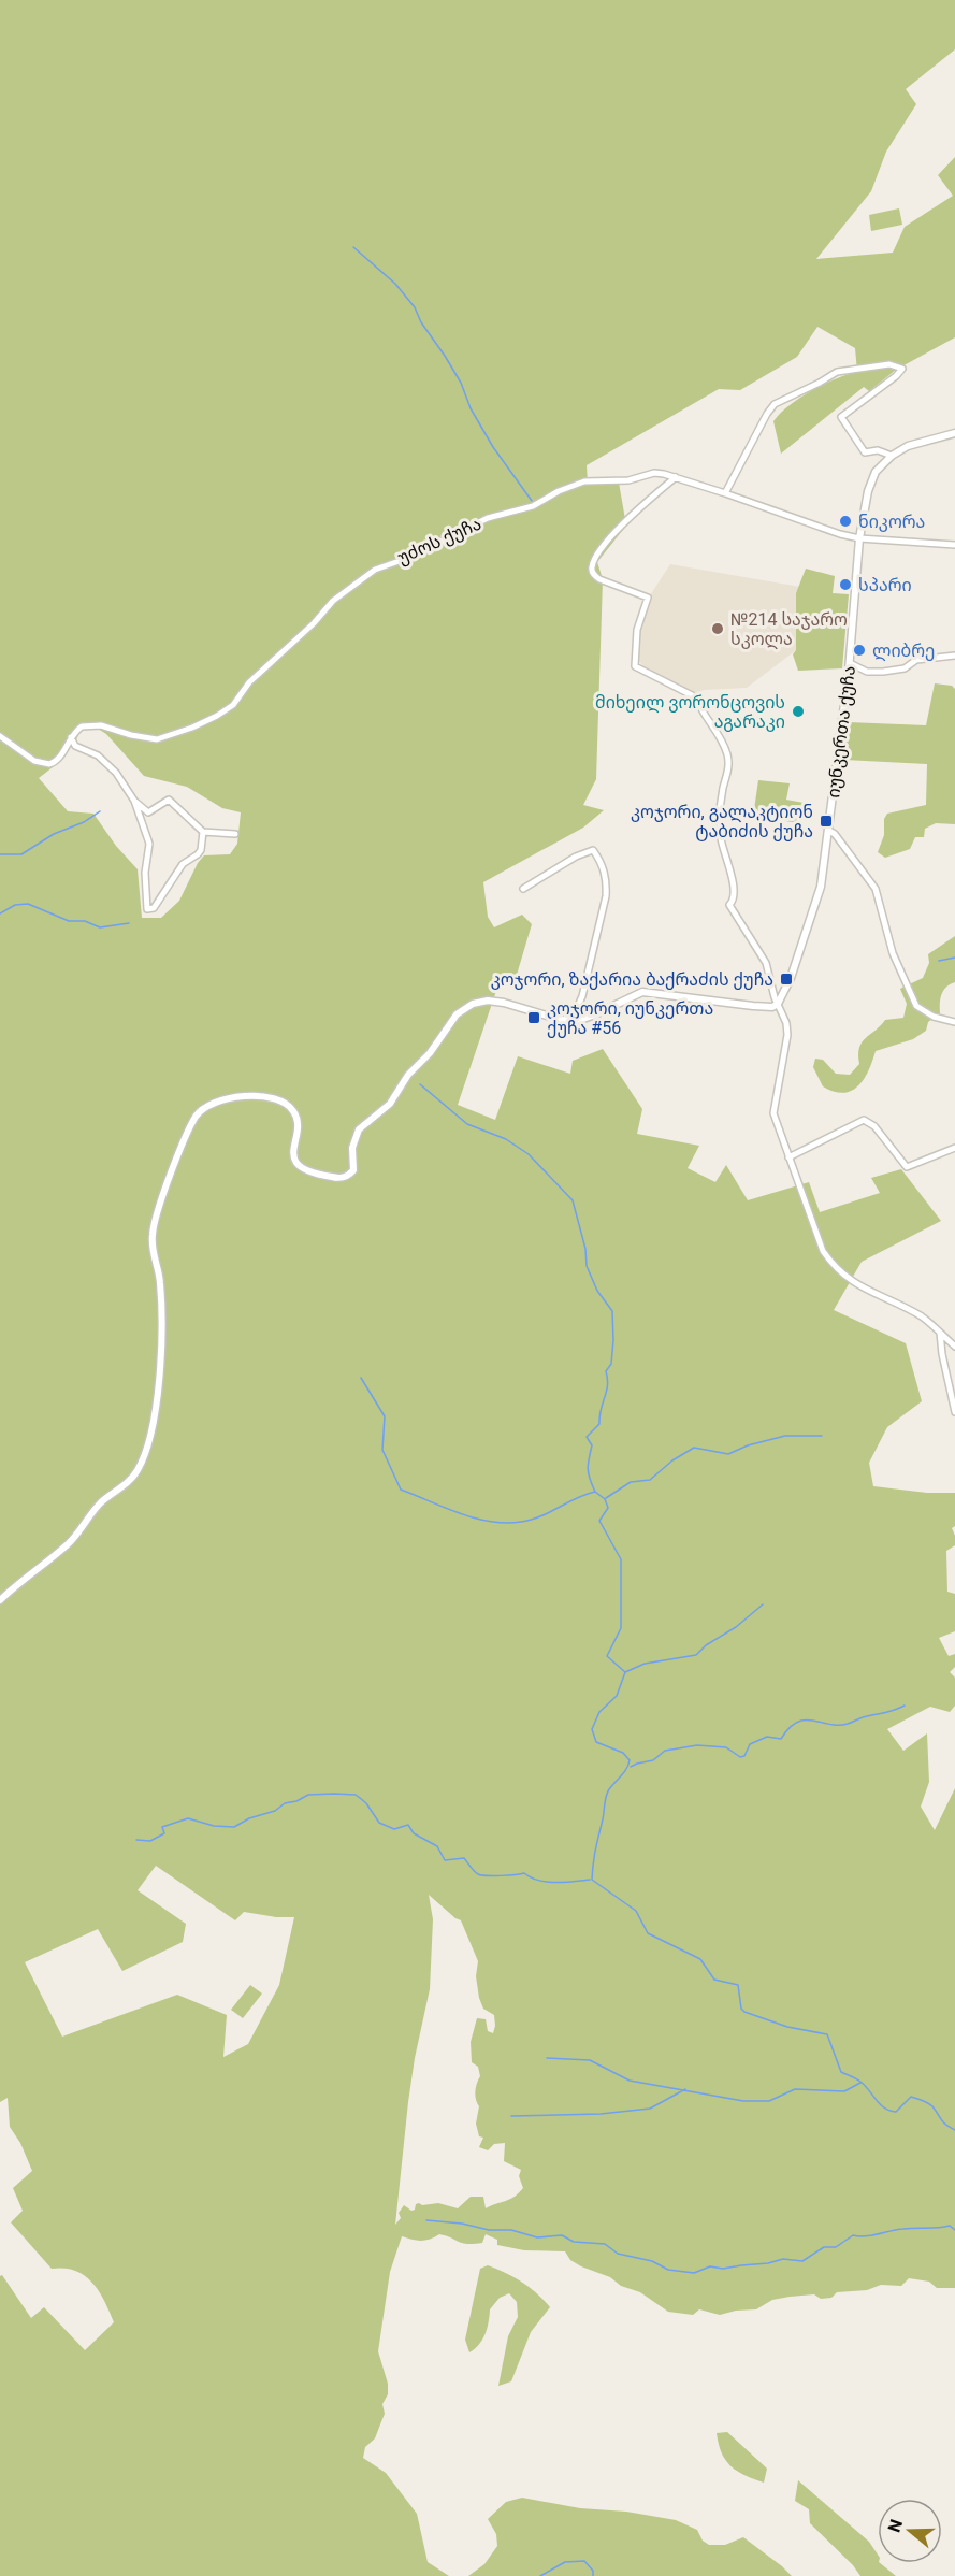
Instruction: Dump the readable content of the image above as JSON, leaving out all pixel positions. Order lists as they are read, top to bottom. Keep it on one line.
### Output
{"streets":{"main road":["იუნკერთა ქუჩა"],"street":["უძოს ქუჩა"]},"crossings":[["უძოს ქუჩა","იუნკერთა ქუჩა"]],"places":{"other":["ნიკორა","სპარი","№214 საჯარო სკოლა","ლიბრე","მიხეილ ვორონცოვის აგარაკი"],"transit":["კოჯორი, გალაკტიონ ტაბიძის ქუჩა","კოჯორი, ზაქარია ბაქრაძის ქუჩა","კოჯორი, იუნკერთა ქუჩა #56"]},"north":"left"}
